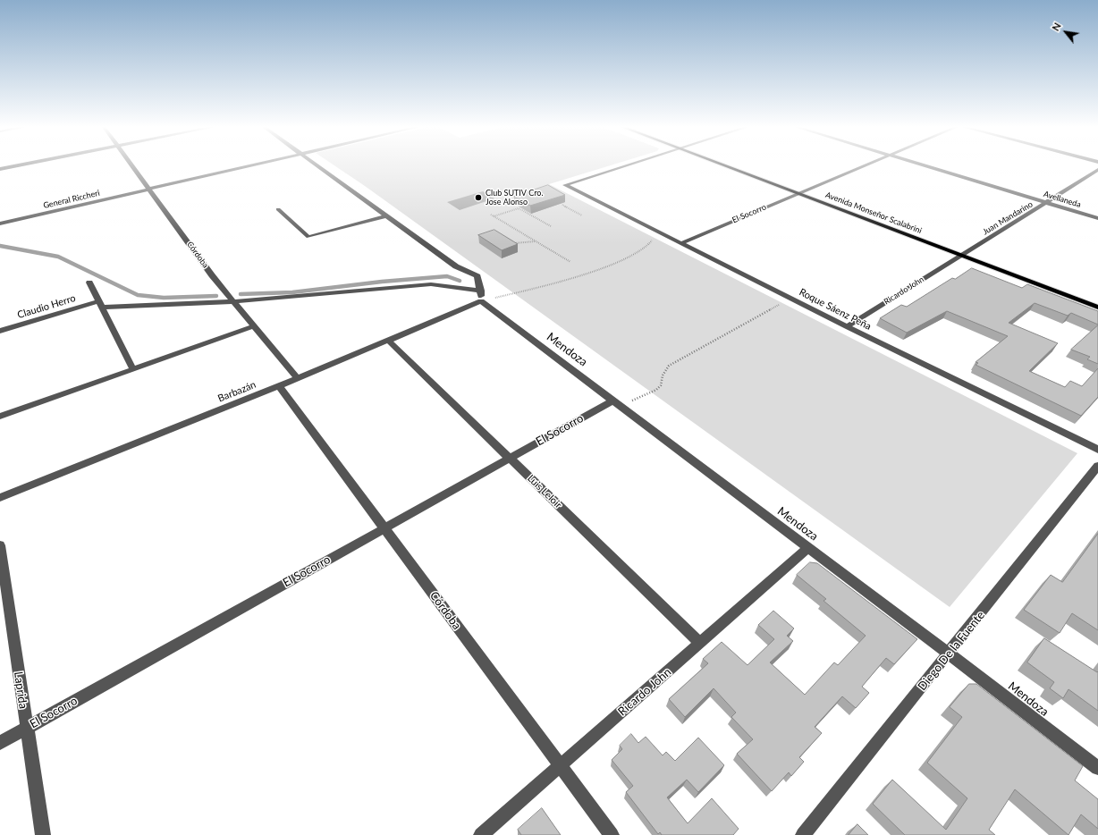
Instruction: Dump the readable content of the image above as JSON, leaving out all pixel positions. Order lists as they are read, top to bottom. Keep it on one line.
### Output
{"streets":{"main road":["Avenida Monseñor Scalabrini"],"street":["General Riccheri","Avellaneda","El Socorro","Juan Mandarino","Córdoba","Ricardo John","Claudio Herro","Roque Sáenz Peña","Mendoza","Barbazán","Luis Leloir","Diego De la Fuente","Laprida"]},"crossings":[["General Riccheri","Córdoba"],["Avellaneda","Juan Mandarino"],["Avenida Monseñor Scalabrini","El Socorro"],["Avenida Monseñor Scalabrini","Juan Mandarino"],["Avenida Monseñor Scalabrini","Ricardo John"],["El Socorro","Córdoba"],["El Socorro","Roque Sáenz Peña"],["El Socorro","Mendoza"],["El Socorro","Luis Leloir"],["El Socorro","Laprida"],["Juan Mandarino","Ricardo John"],["Córdoba","Ricardo John"],["Córdoba","Claudio Herro"],["Córdoba","Barbazán"],["Ricardo John","Roque Sáenz Peña"],["Ricardo John","Mendoza"],["Ricardo John","Luis Leloir"],["Claudio Herro","Mendoza"],["Claudio Herro","Barbazán"],["Mendoza","Barbazán"],["Mendoza","Diego De la Fuente"],["Barbazán","Luis Leloir"]],"places":["Club SUTIV Cro. Jose Alonso"],"north":"top left"}
